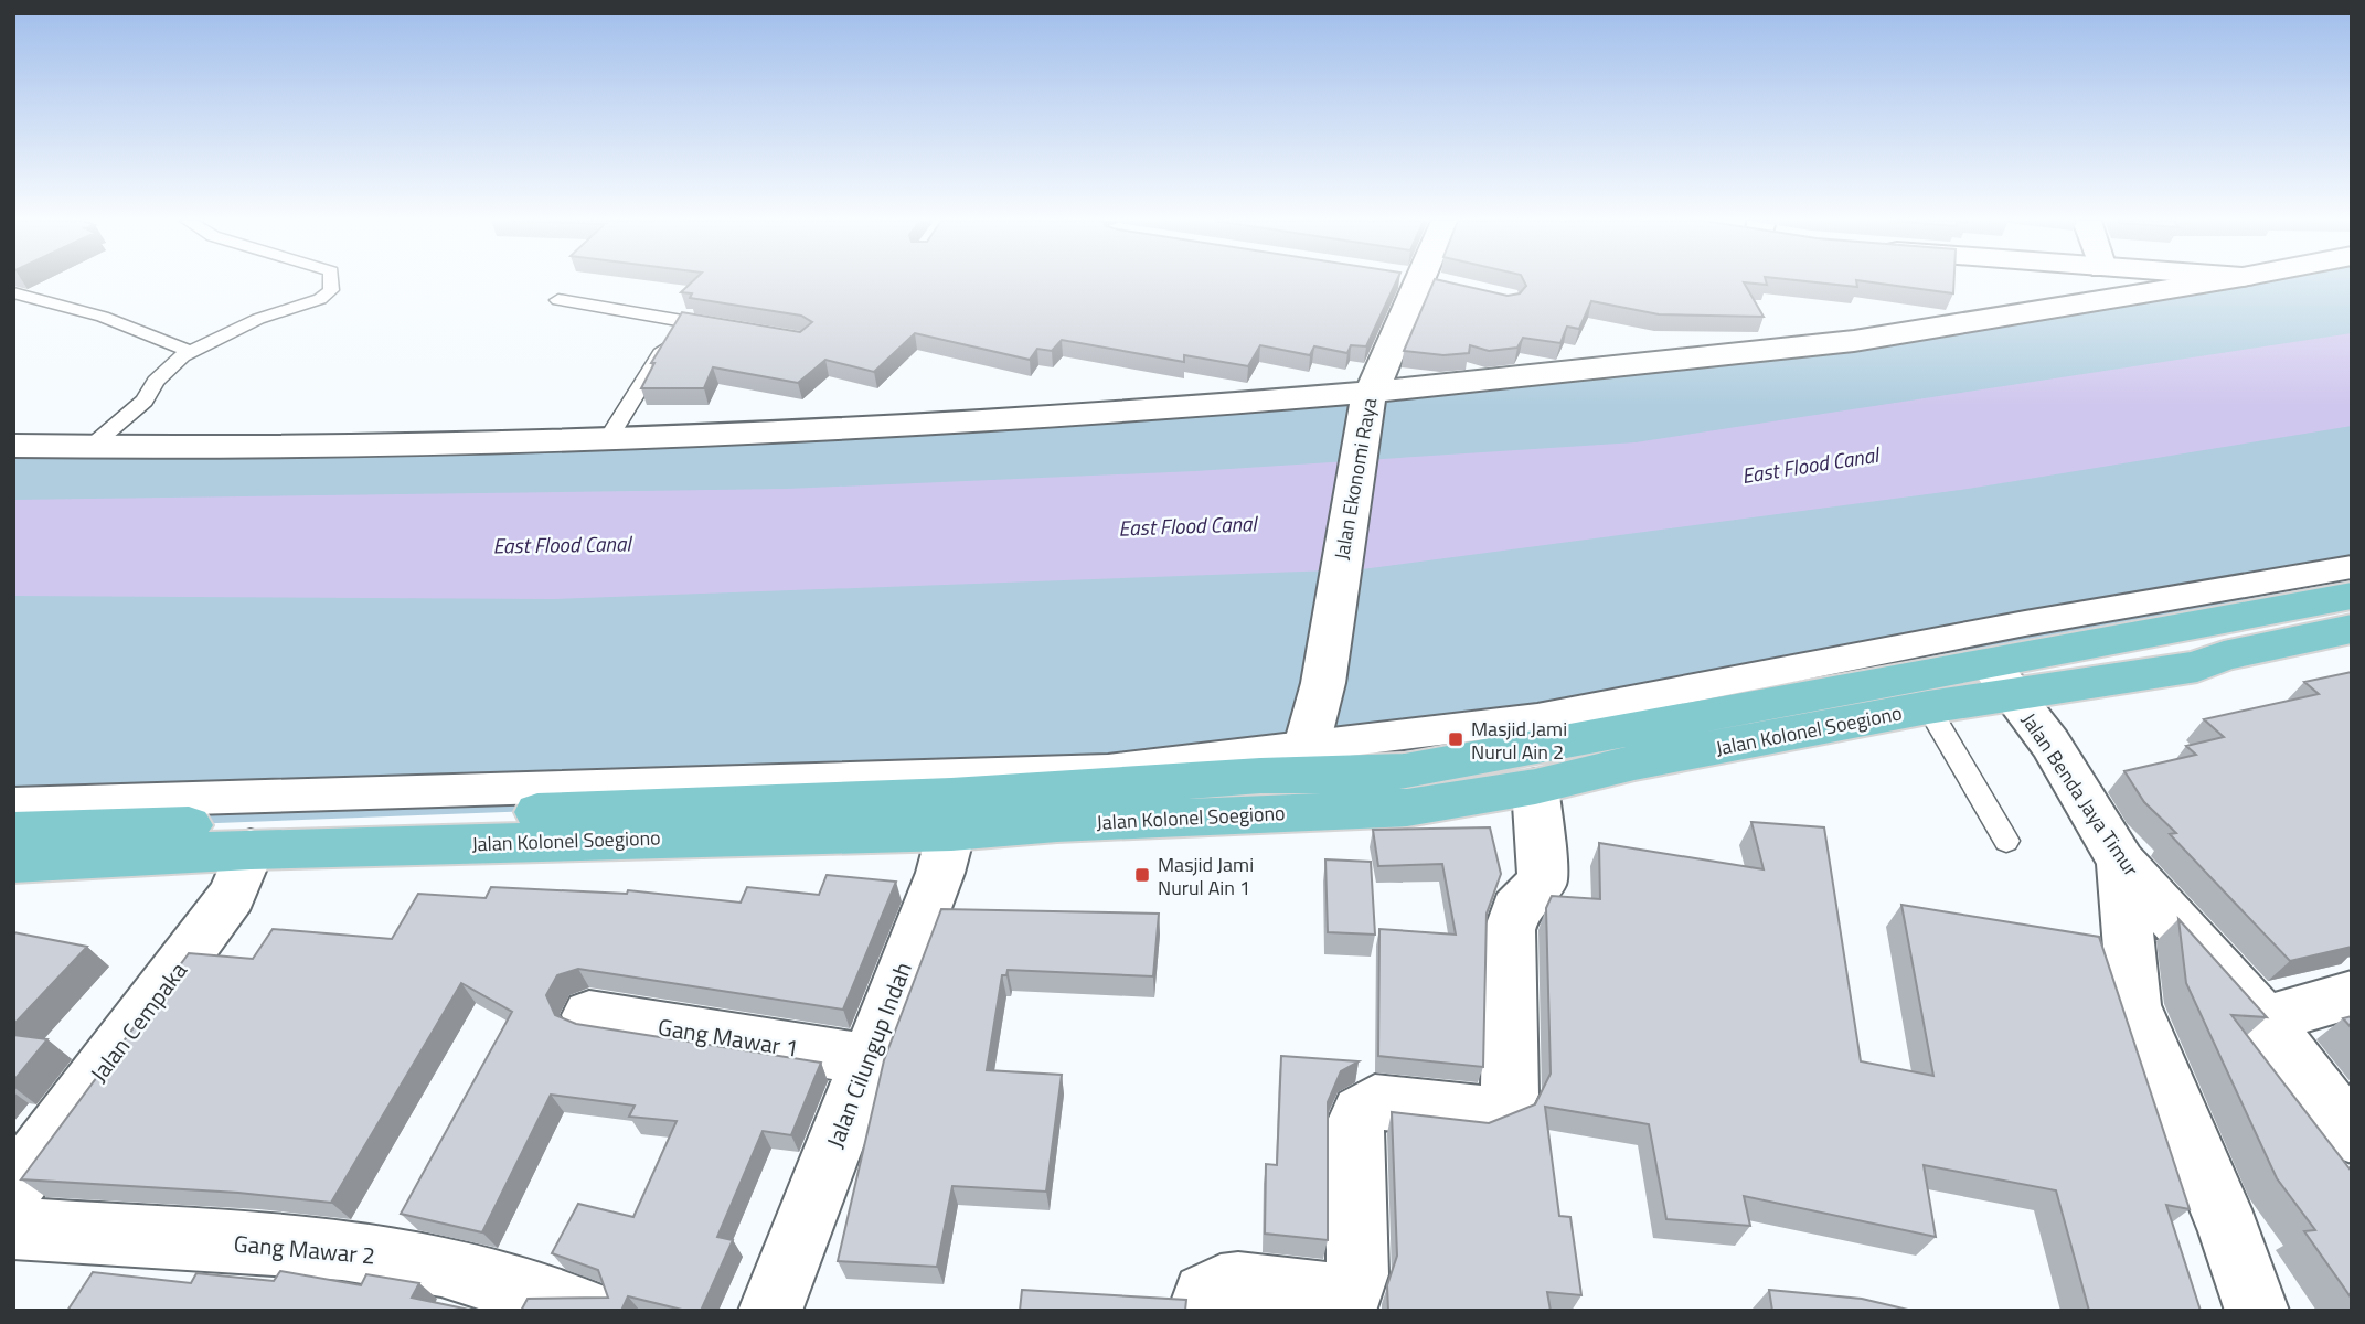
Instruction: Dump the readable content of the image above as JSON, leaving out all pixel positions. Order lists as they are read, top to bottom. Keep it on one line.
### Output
{"streets":{"main road":["Jalan Kolonel Soegiono"],"street":["Jalan Ekonomi Raya","Jalan Benda Jaya Timur","Jalan Cempaka","Gang Mawar 1","Jalan Cilungup Indah","Gang Mawar 2"]},"crossings":[["Jalan Kolonel Soegiono","Jalan Benda Jaya Timur"],["Jalan Kolonel Soegiono","Jalan Cempaka"],["Jalan Kolonel Soegiono","Jalan Cilungup Indah"],["Gang Mawar 1","Jalan Cilungup Indah"]],"water":["East Flood Canal"],"places":{"transit":["Masjid Jami Nurul Ain 2","Masjid Jami Nurul Ain 1"]}}
